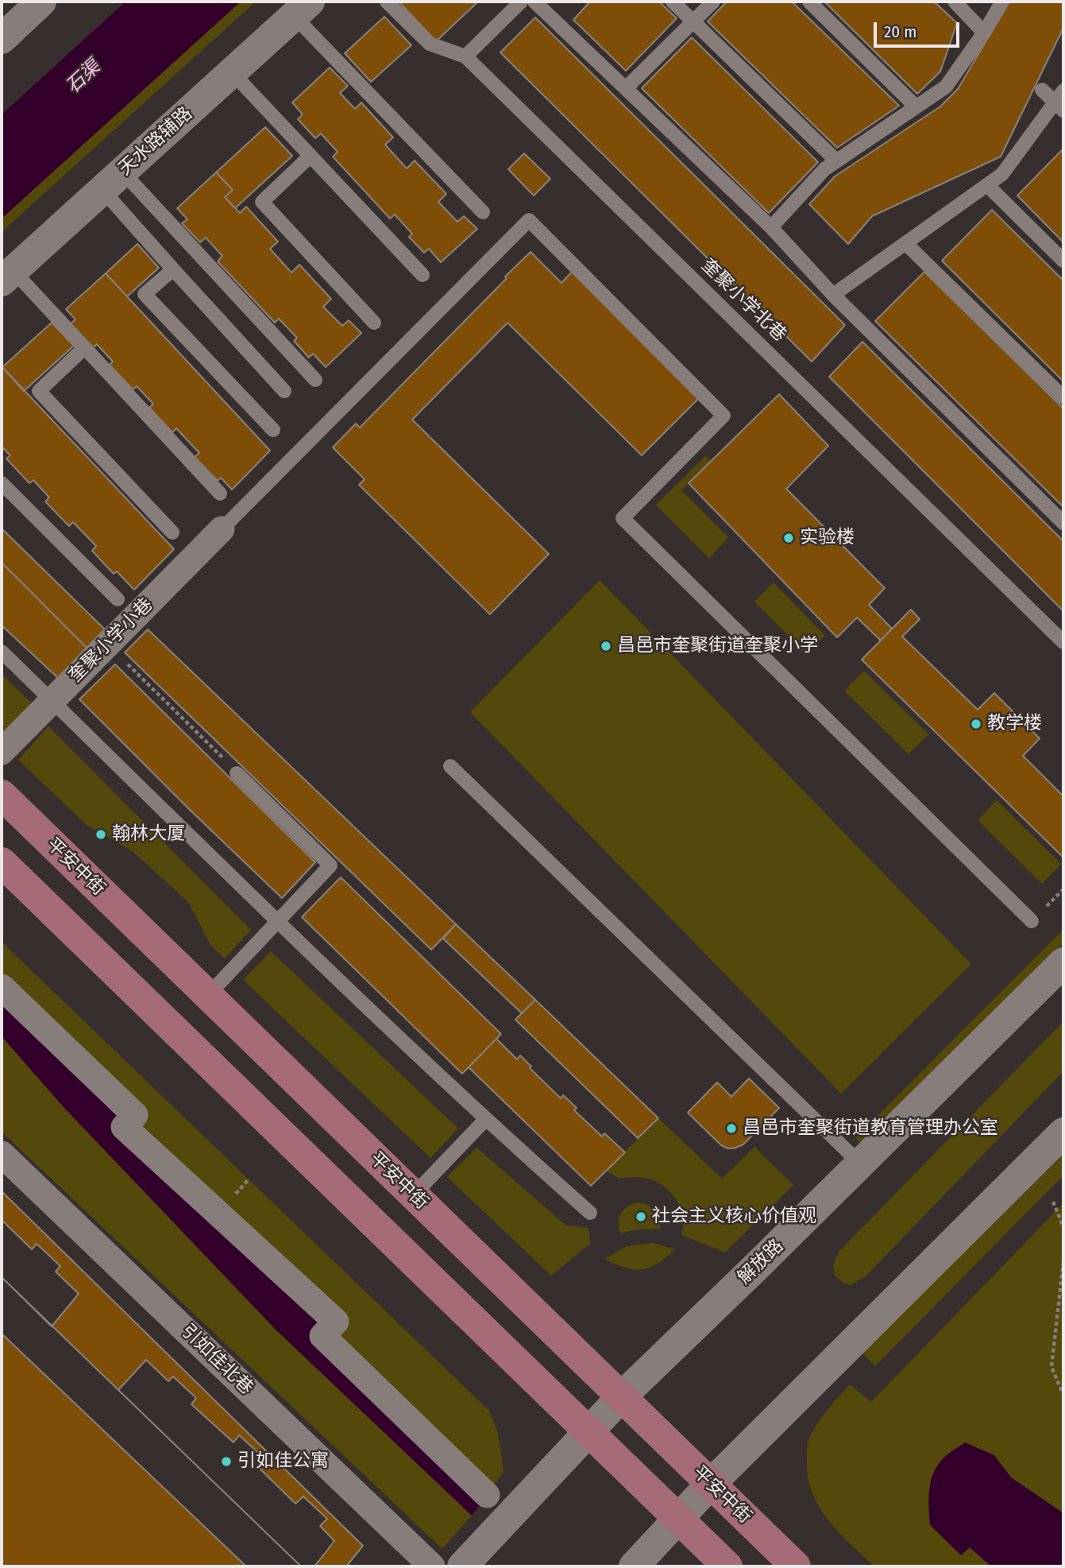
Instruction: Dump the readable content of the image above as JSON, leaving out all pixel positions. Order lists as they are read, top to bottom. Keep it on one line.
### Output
{"streets":{"main road":["平安中街"],"street":["天水路辅路","奎聚小学小巷","解放路","引如佳北巷"],"lane":["奎聚小学北巷"]},"crossings":[["平安中街","解放路"]],"water":["石渠"],"places":["实验楼","昌邑市奎聚街道奎聚小学","教学楼","翰林大厦","昌邑市奎聚街道教育管理办公室","社会主义核心价值观","引如佳公寓"],"scale_bar":"20 m"}
